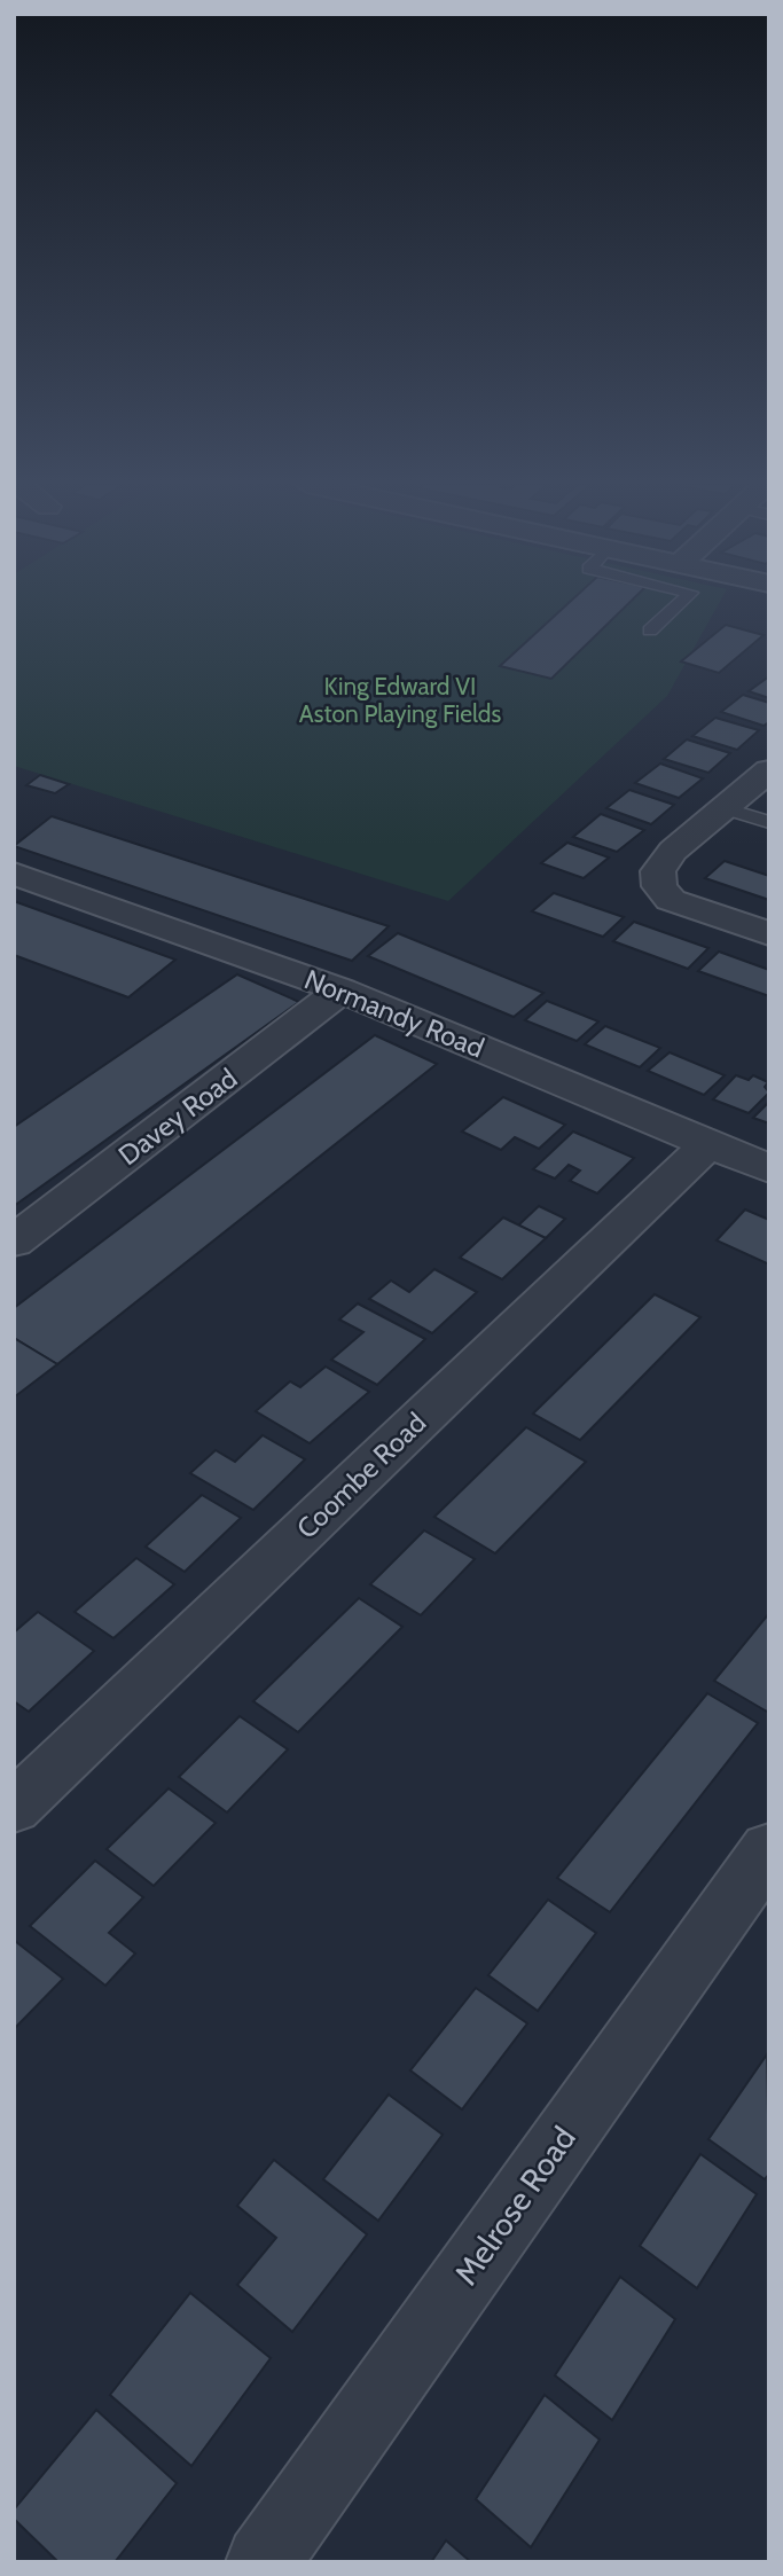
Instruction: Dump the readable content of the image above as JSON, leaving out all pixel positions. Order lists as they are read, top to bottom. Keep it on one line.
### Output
{"streets":{"street":["Normandy Road","Davey Road","Coombe Road","Melrose Road"]},"crossings":[["Normandy Road","Davey Road"],["Normandy Road","Coombe Road"]],"parks":["King Edward VI Aston Playing Fields"]}
